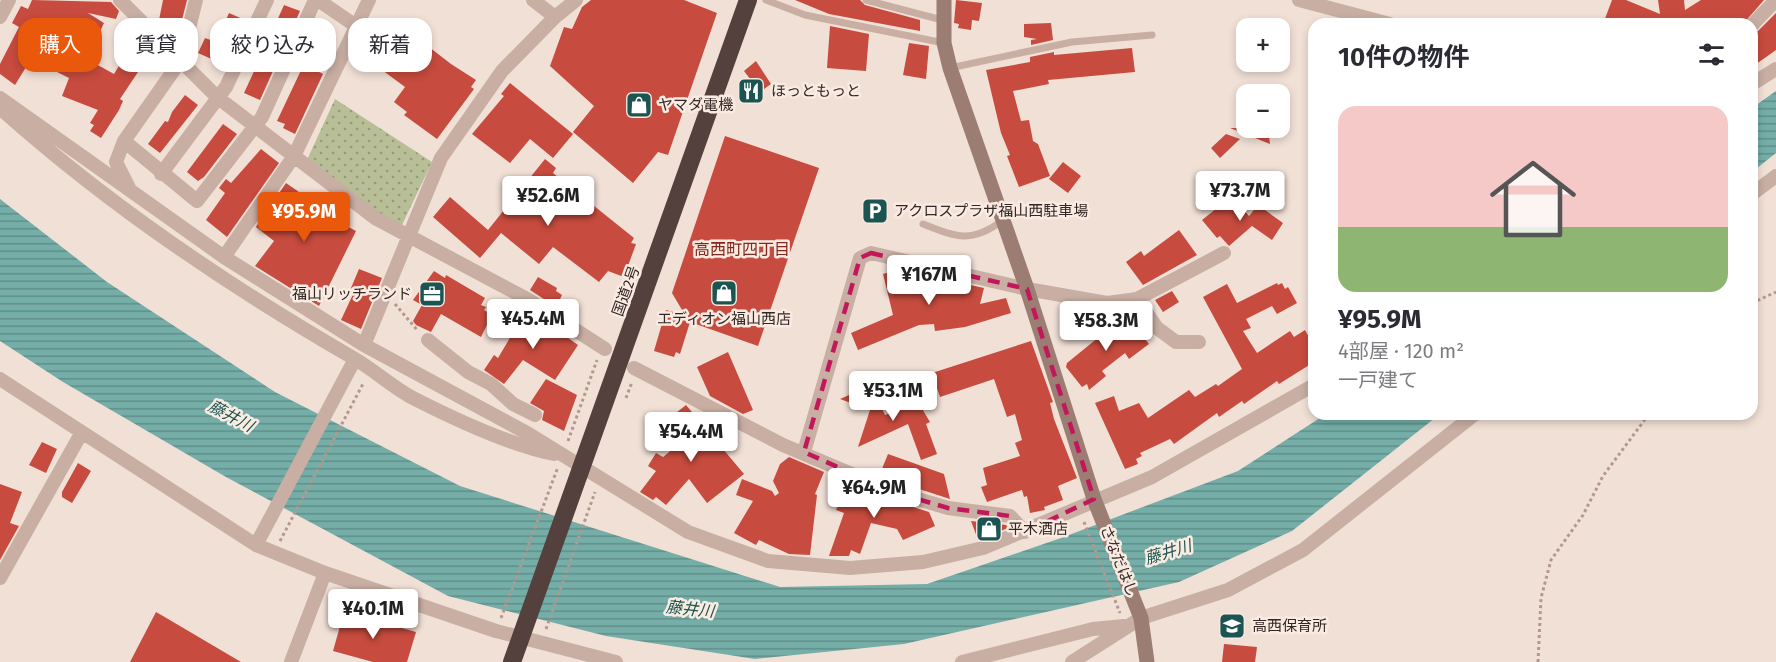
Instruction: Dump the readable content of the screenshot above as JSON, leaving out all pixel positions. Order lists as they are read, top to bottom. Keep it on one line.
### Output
{"streets":{"highway":["国道2号"],"street":["さなだはし"]},"districts":["高西町四丁目"],"water":["藤井川"],"places":{"restaurant":["ほっともっと"],"shop":["ヤマダ電機","エディオン福山西店","平木酒店"],"parking":["アクロスプラザ福山西駐車場"],"office":["福山リッチランド"],"school or university":["高西保育所"]},"page":{"map_buttons":["+","−"],"chip":["購入","賃貸","絞り込み","新着"],"heading":"10件の物件","list":[{"name":"¥95.9M","note":"4部屋 · 120 m² · 一戸建て"}],"price":["¥73.7M","¥52.6M","¥95.9M","¥167M","¥45.4M","¥58.3M","¥53.1M","¥54.4M","¥64.9M","¥40.1M"]}}
